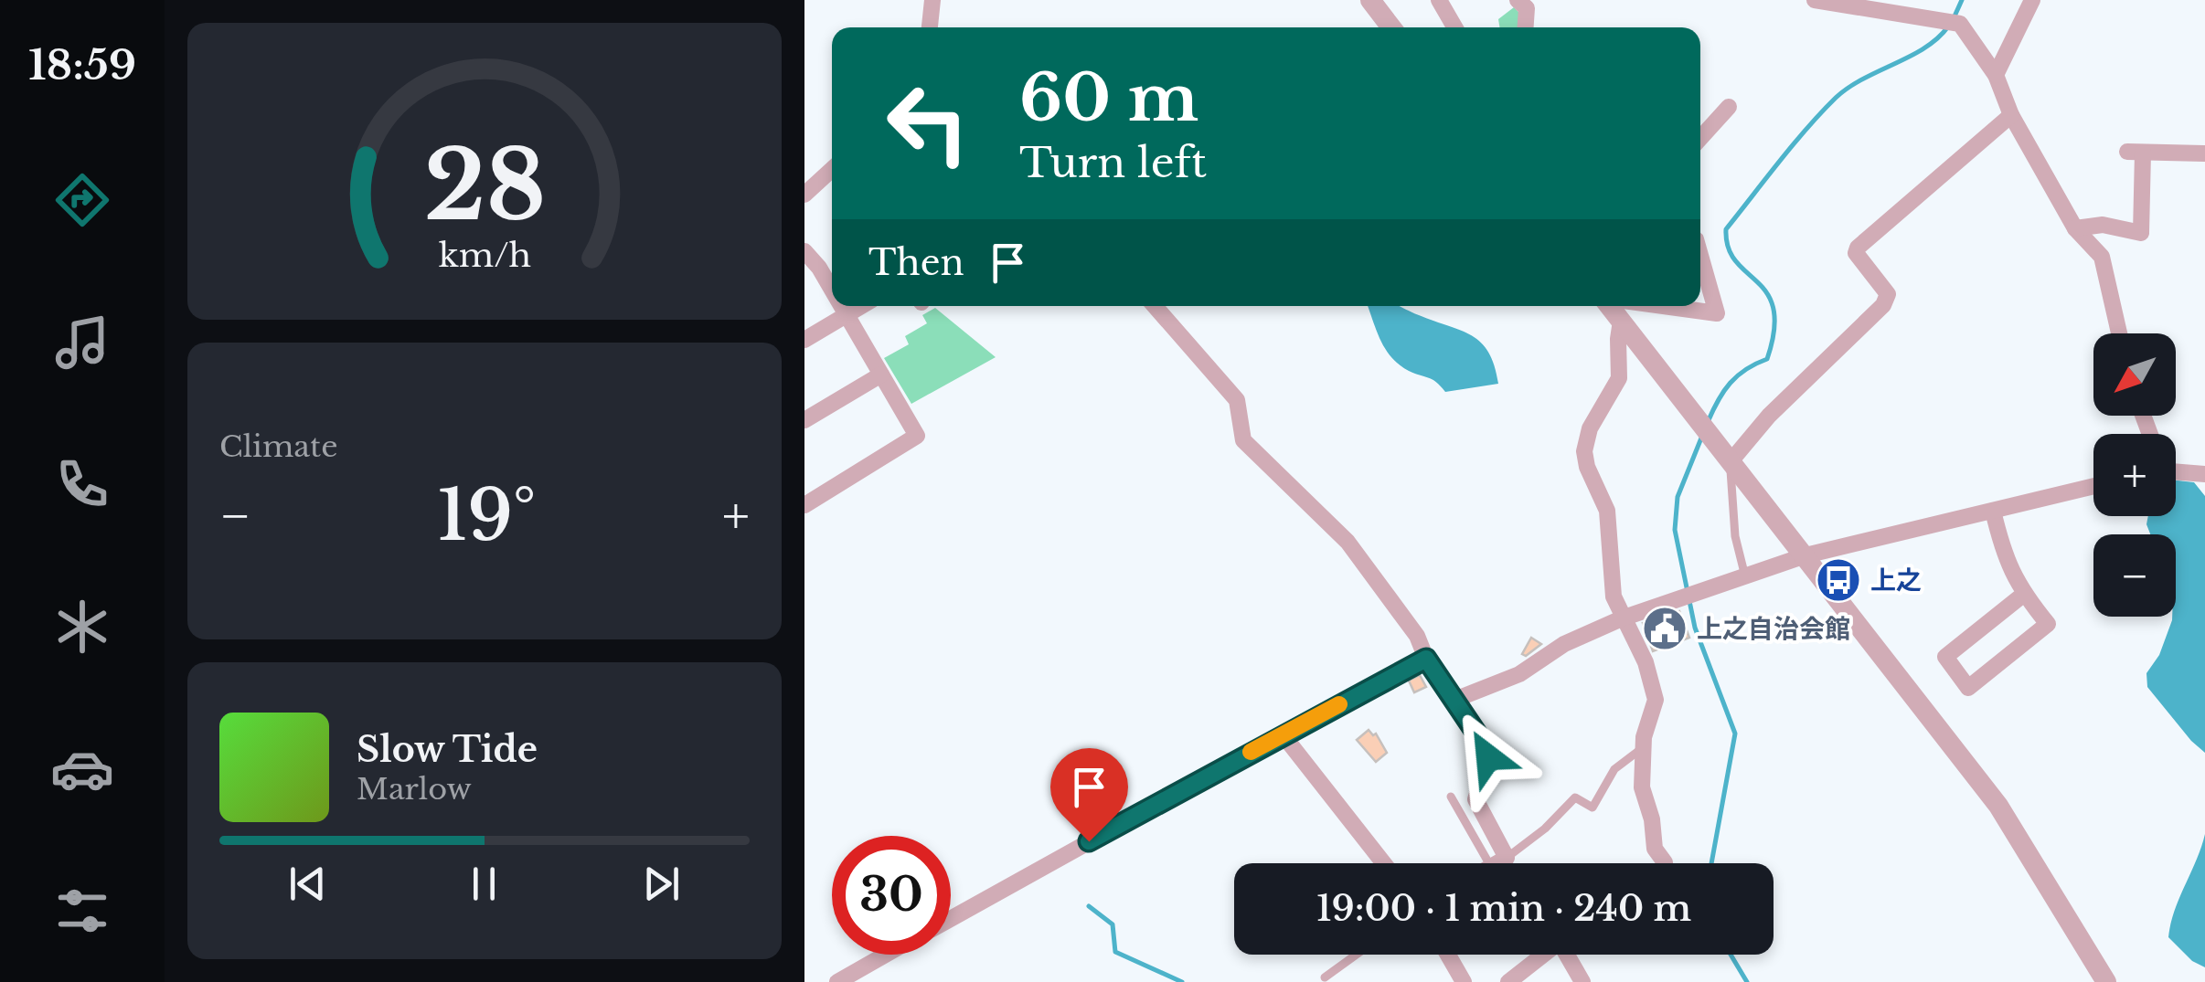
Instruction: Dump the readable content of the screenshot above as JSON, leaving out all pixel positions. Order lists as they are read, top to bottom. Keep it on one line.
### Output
{"places":{"bus stop":["上之"],"public building":["上之自治会館"]},"north":"bottom left","page":{"tabs":"18:59","turn":["60 m","Turn left"],"then":"Then","map_buttons":["+","−"],"tile":"Climate","heat":["−","19°","+"],"song":["Slow Tide","Marlow"],"limit":"30","trip":"19:00 · 1 min · 240 m","gauge":["28","km/h"]}}
